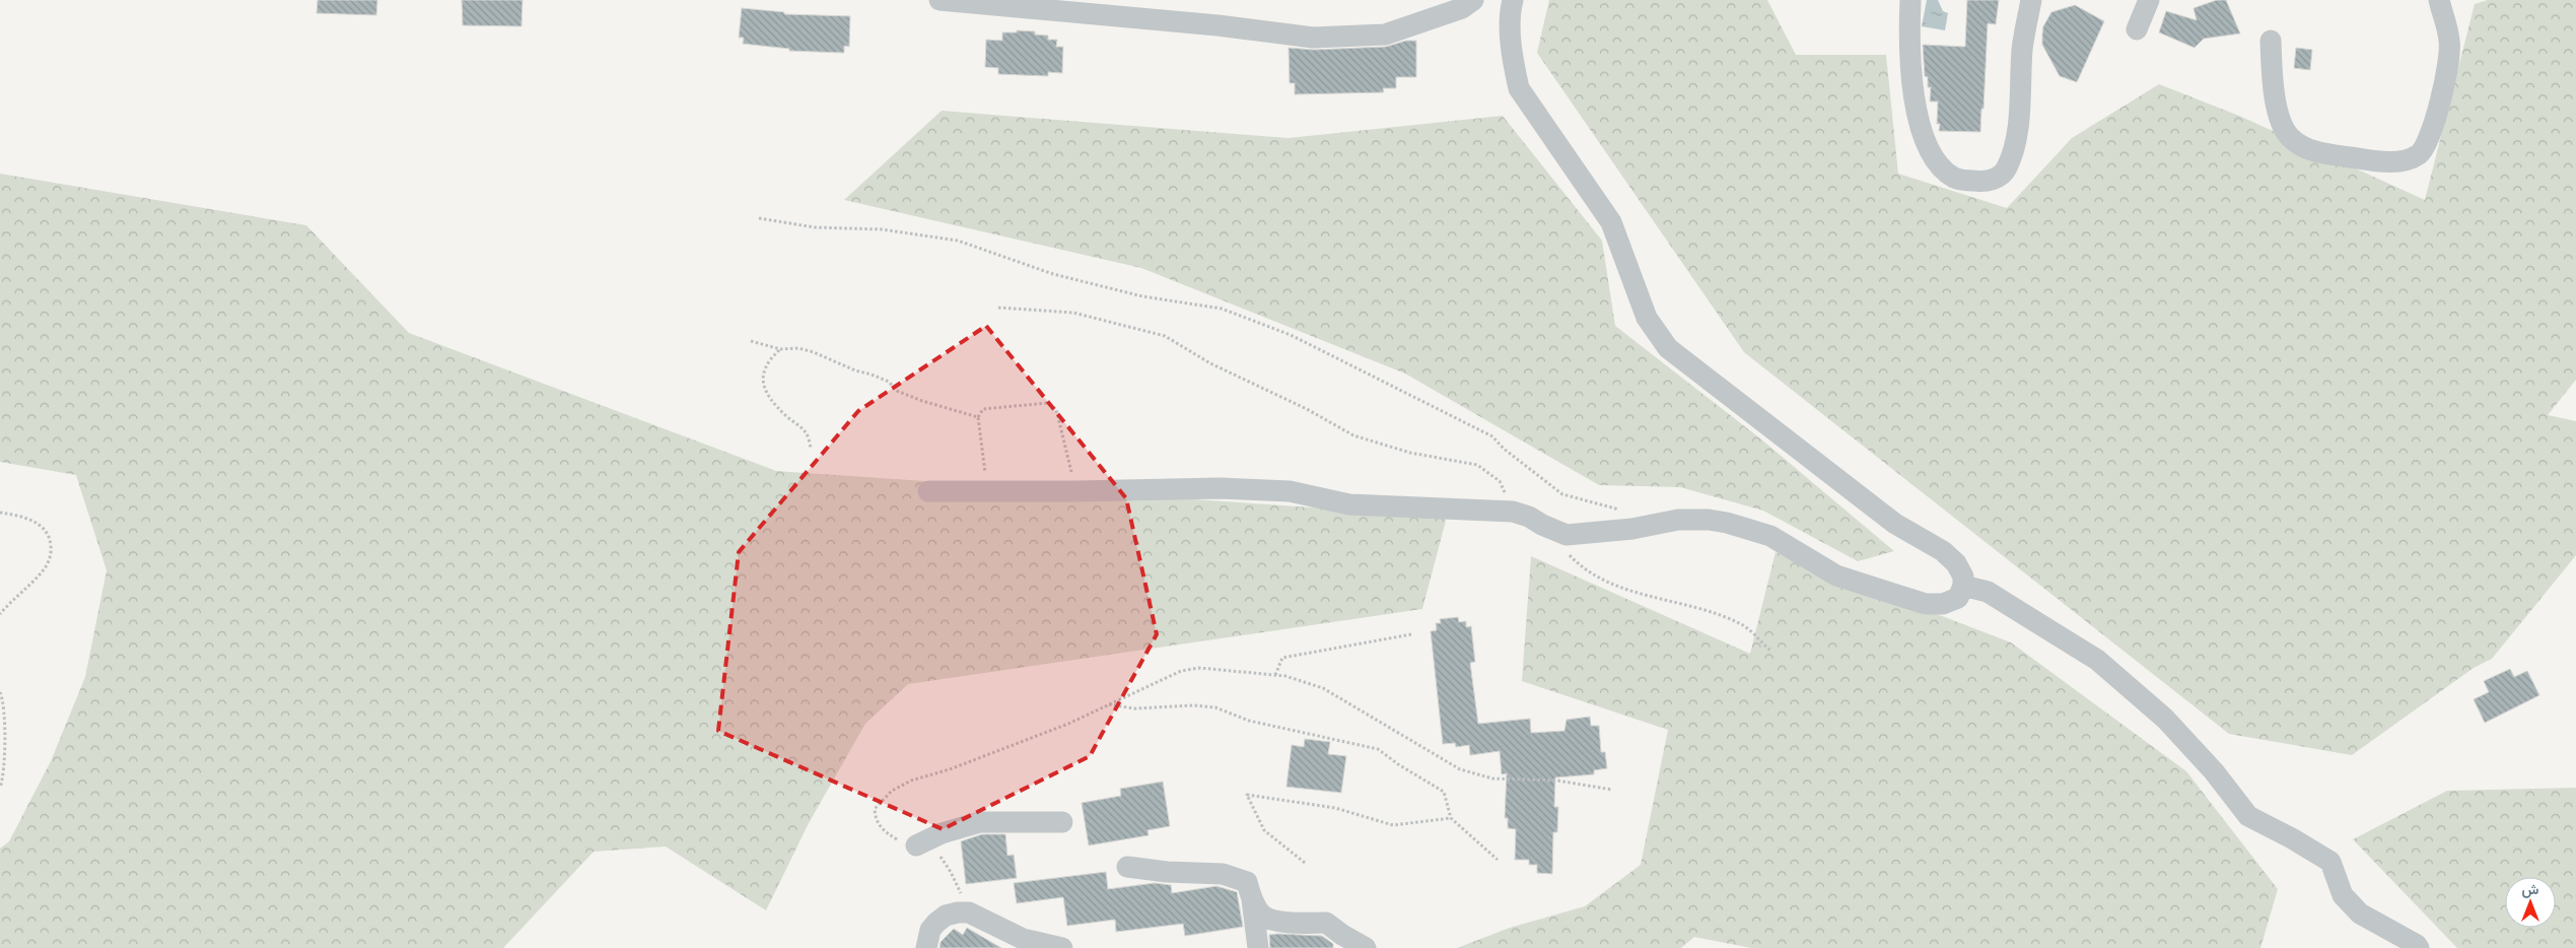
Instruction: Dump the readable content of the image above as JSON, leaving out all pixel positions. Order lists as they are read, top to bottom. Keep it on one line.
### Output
{"north":"top"}
